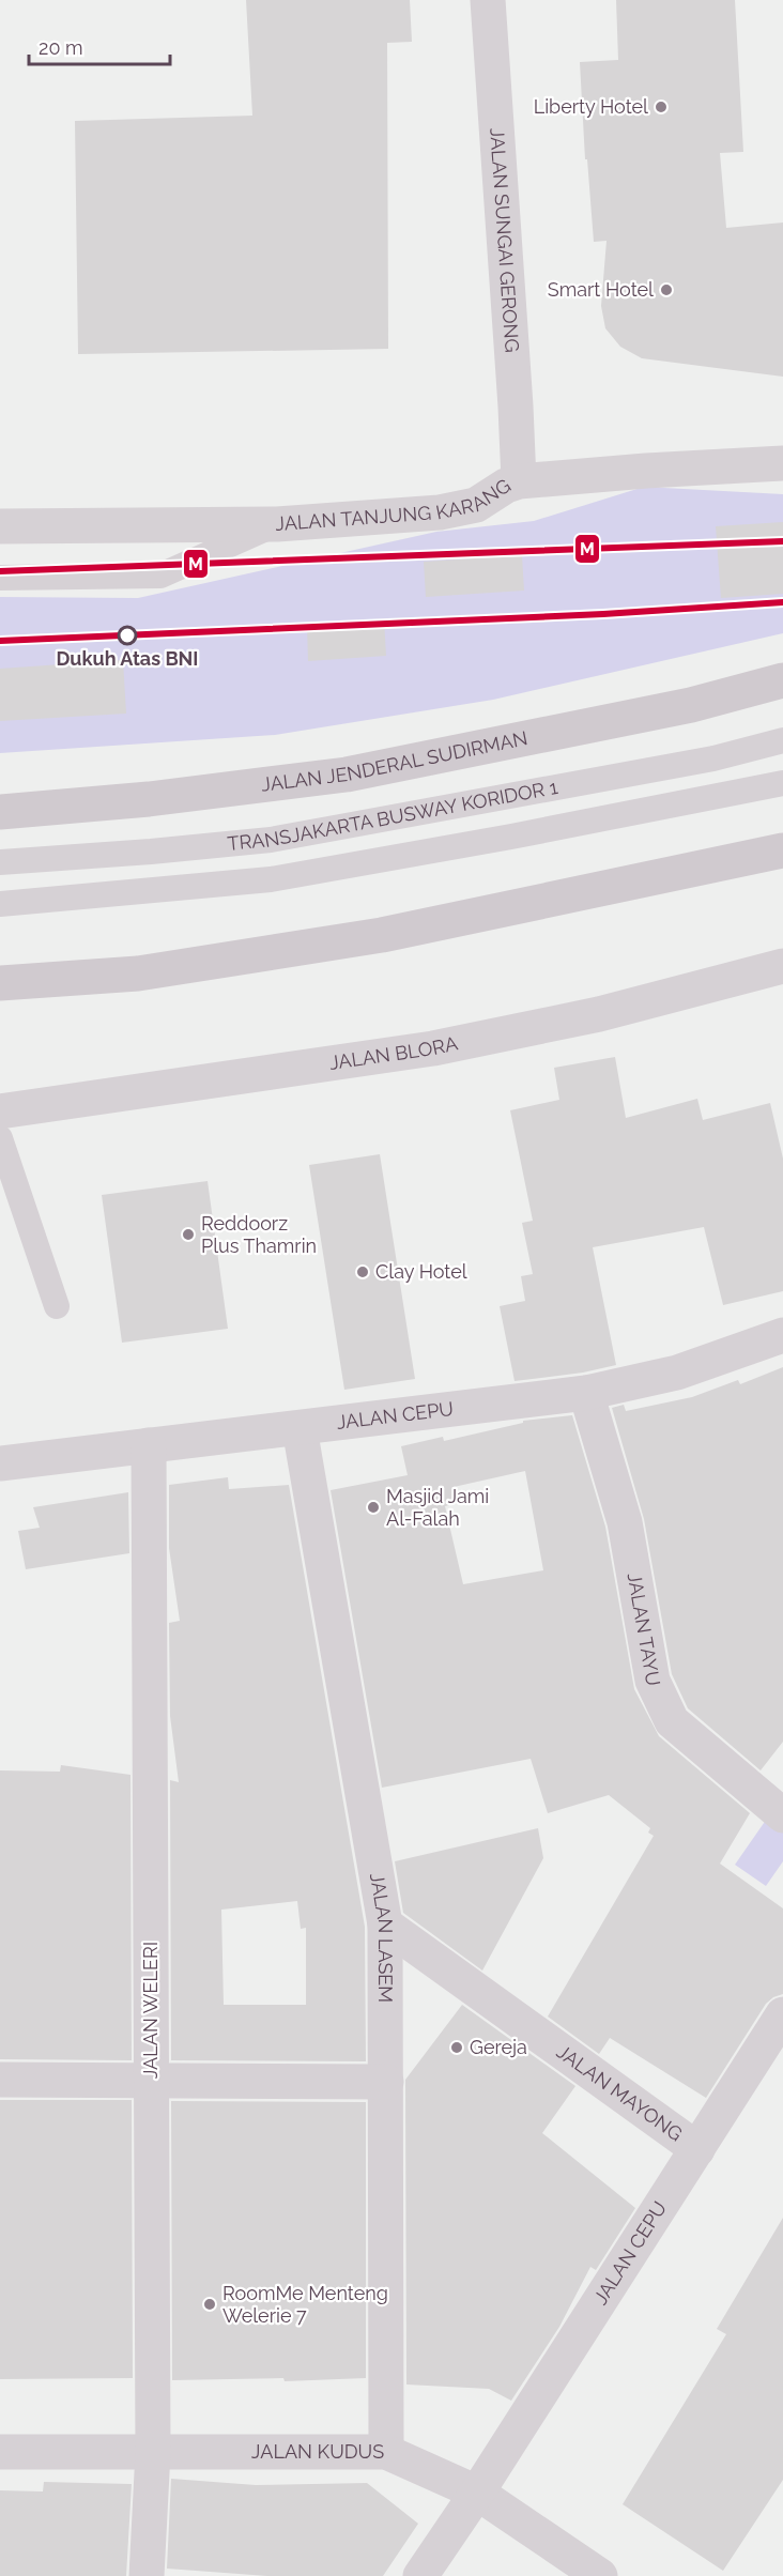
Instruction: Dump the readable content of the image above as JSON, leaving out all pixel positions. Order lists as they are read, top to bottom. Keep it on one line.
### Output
{"streets":{"main road":["JALAN JENDERAL SUDIRMAN"],"street":["JALAN SUNGAI GERONG","JALAN TANJUNG KARANG","JALAN BLORA","JALAN CEPU","JALAN TAYU","JALAN LASEM","JALAN WELERI","JALAN MAYONG","JALAN KUDUS"],"lane":["TRANSJAKARTA BUSWAY KORIDOR 1"]},"crossings":[["JALAN SUNGAI GERONG","JALAN TANJUNG KARANG"],["JALAN CEPU","JALAN TAYU"],["JALAN CEPU","JALAN LASEM"],["JALAN CEPU","JALAN WELERI"],["JALAN CEPU","JALAN MAYONG"],["JALAN CEPU","JALAN KUDUS"],["JALAN LASEM","JALAN MAYONG"],["JALAN LASEM","JALAN KUDUS"],["JALAN WELERI","JALAN KUDUS"]],"places":["Liberty Hotel","Smart Hotel","Dukuh Atas BNI","Reddoorz Plus Thamrin","Clay Hotel","Masjid Jami Al-Falah","Gereja","RoomMe Menteng Welerie 7"],"lines":["transit line M"],"scale_bar":"20 m"}
